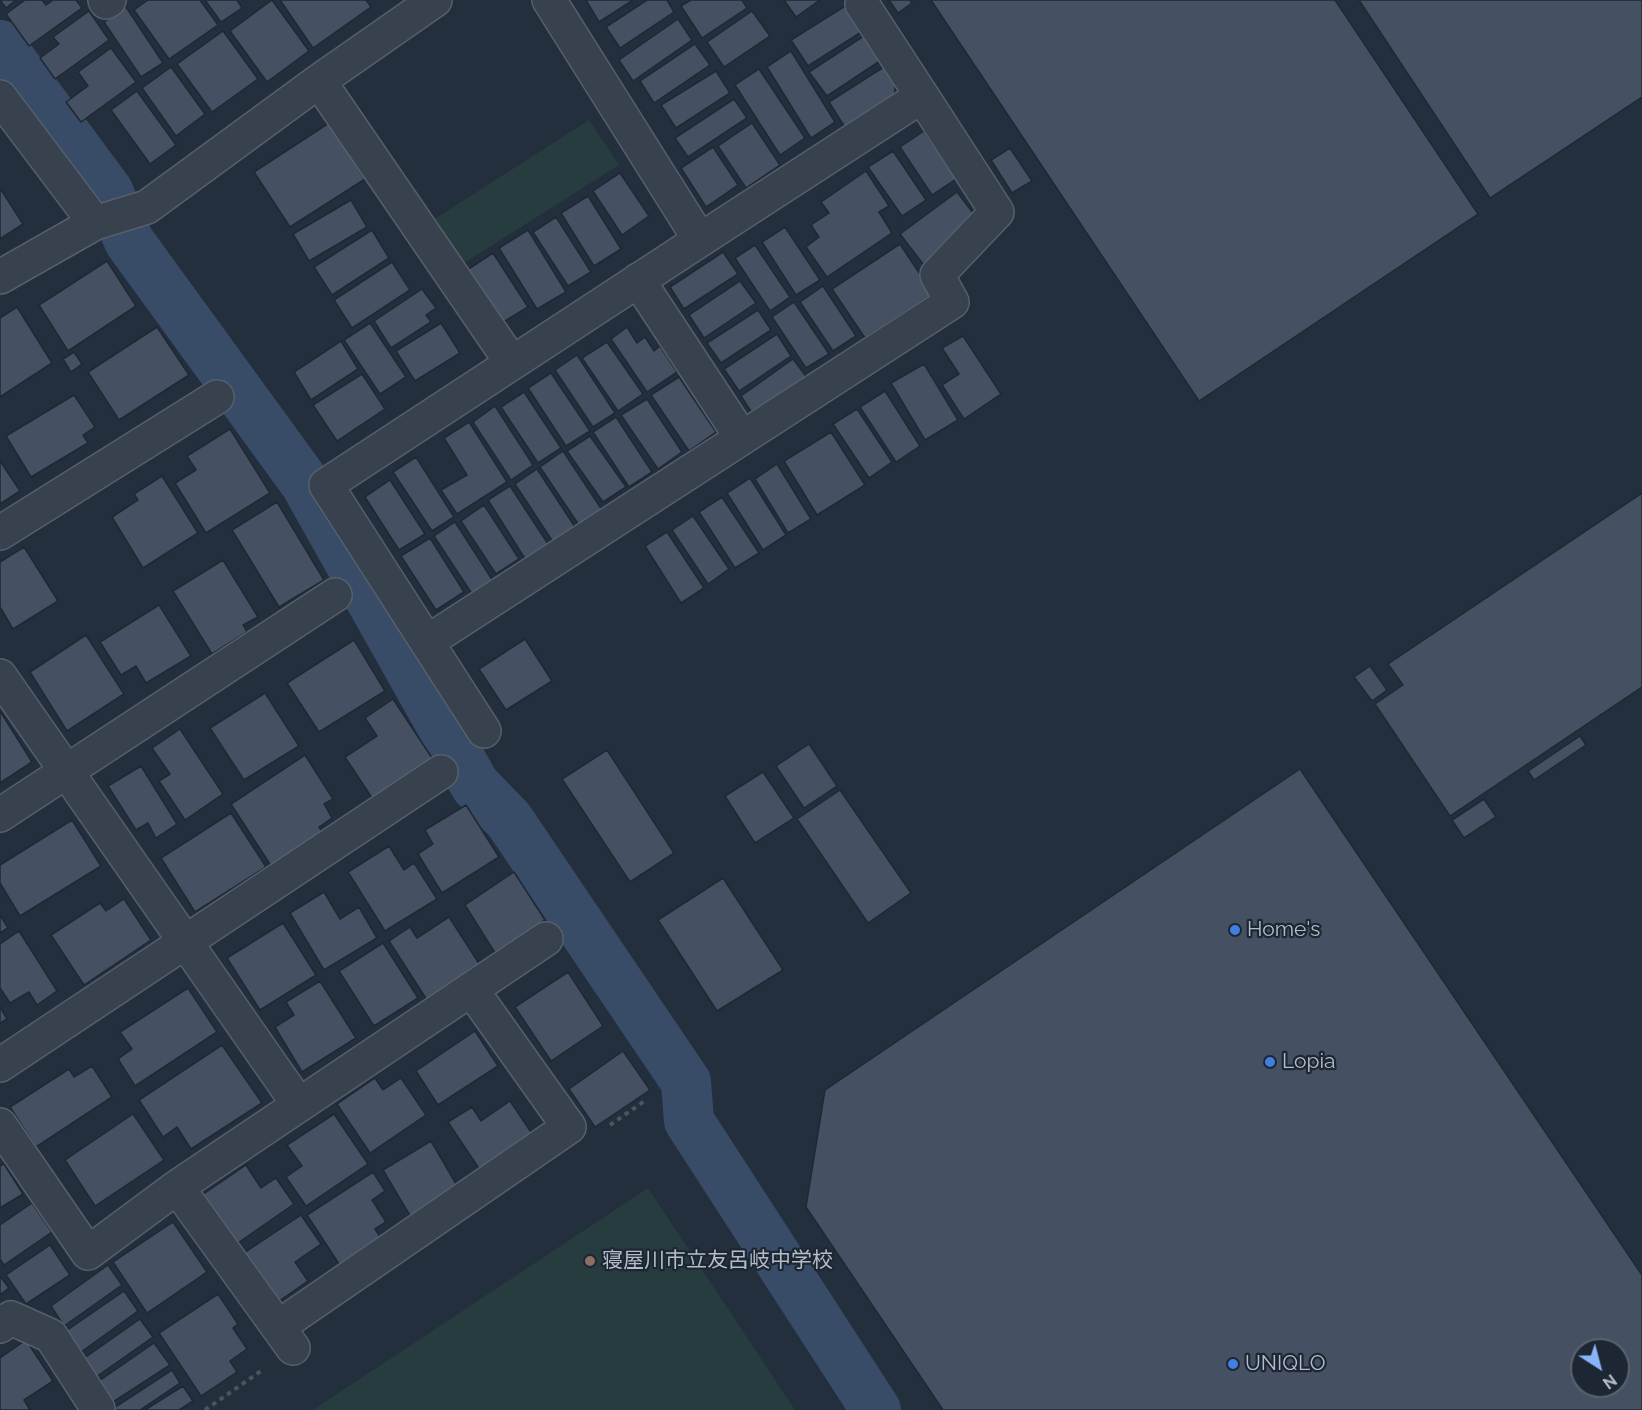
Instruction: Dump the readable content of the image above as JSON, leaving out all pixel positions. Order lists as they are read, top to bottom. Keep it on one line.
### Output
{"places":["Home's","Lopia","寝屋川市立友呂岐中学校","UNIQLO"],"north":"bottom right"}
